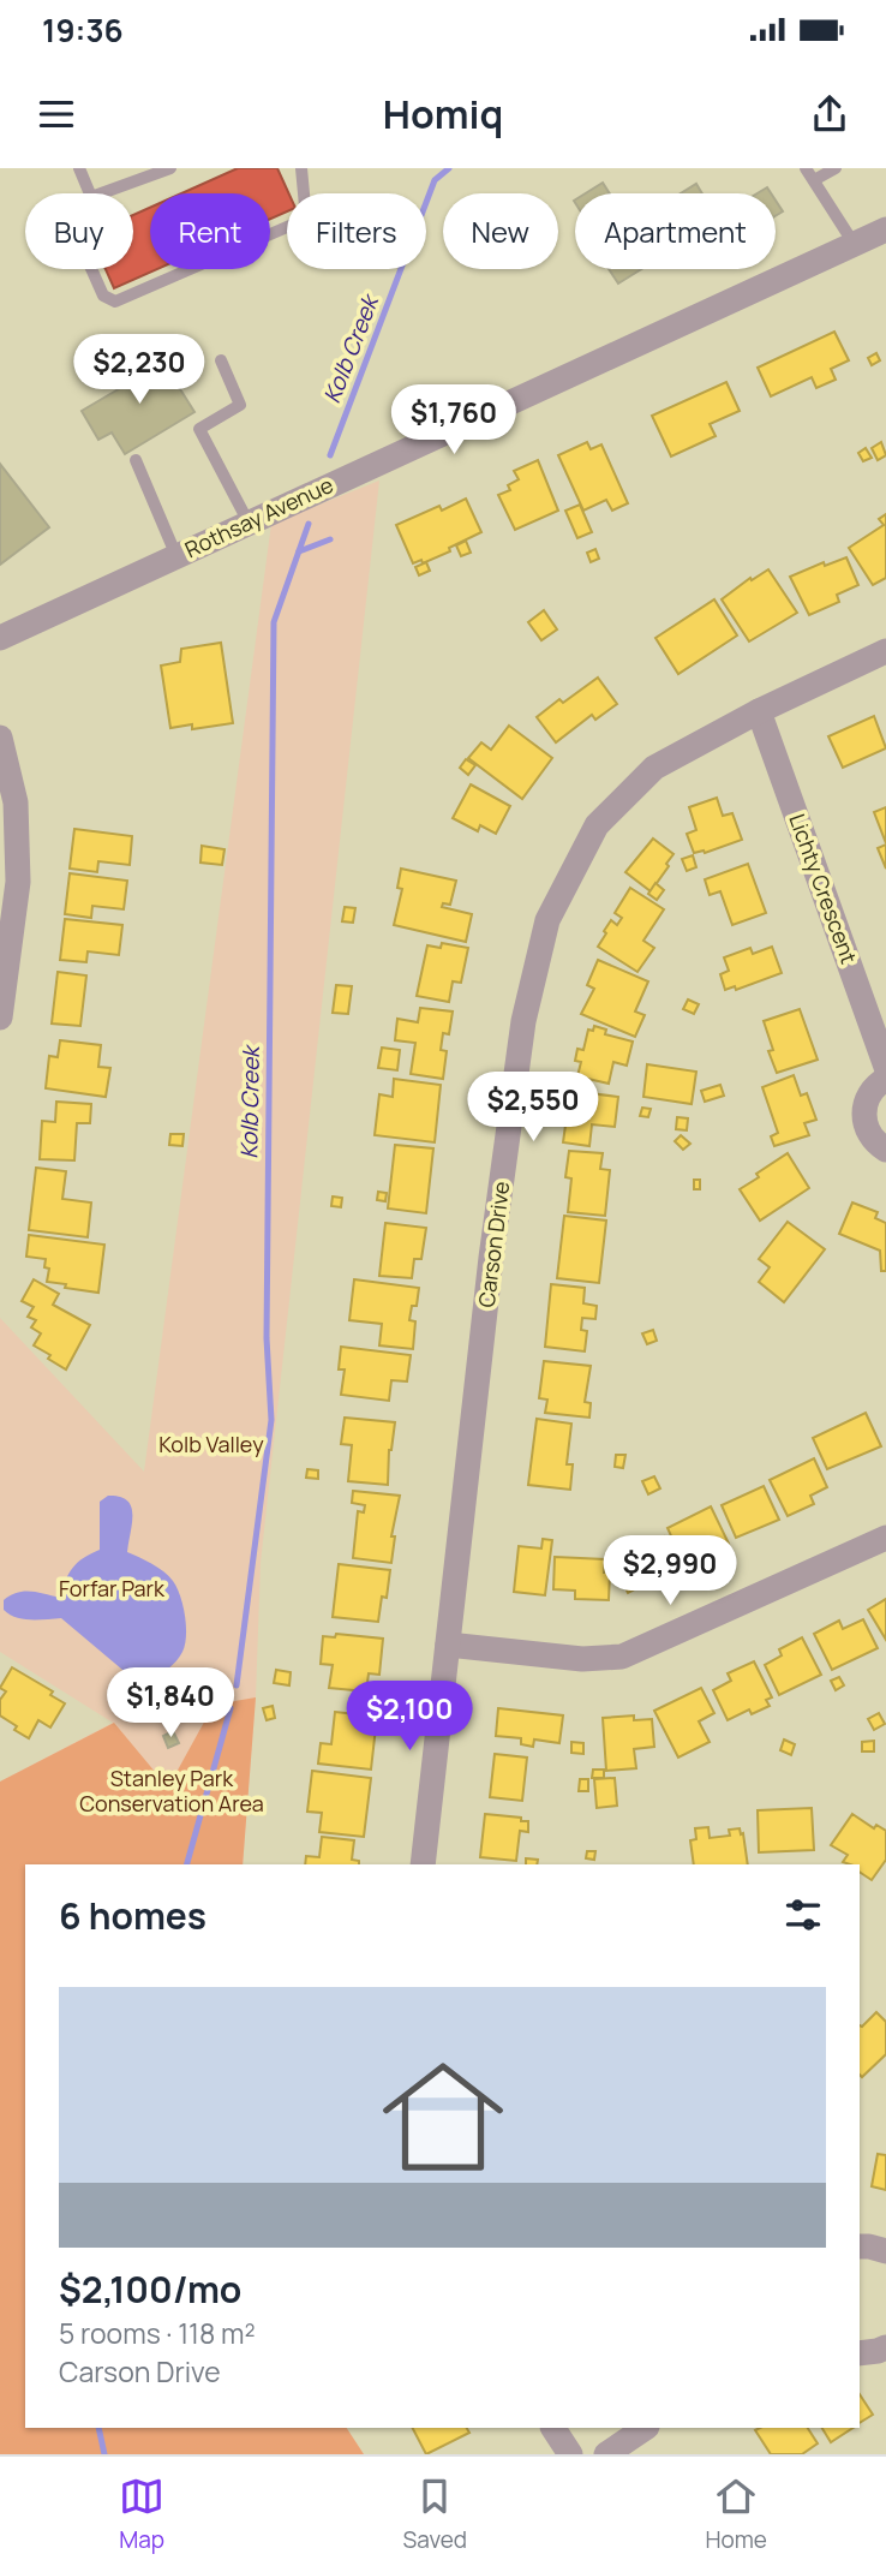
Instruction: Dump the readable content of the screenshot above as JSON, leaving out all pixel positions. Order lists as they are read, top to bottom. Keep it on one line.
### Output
{"streets":{"street":["Rothsay Avenue","Lichty Crescent","Carson Drive"]},"crossings":[["Lichty Crescent","Carson Drive"]],"water":["Kolb Creek"],"parks":["Kolb Valley","Forfar Park","Stanley Park Conservation Area"],"page":{"status":"19:36","header":"Homiq","chip":["Buy","Rent","Filters","New","Apartment"],"price":["$2,230","$1,760","$2,550","$2,990","$1,840","$2,100"],"heading":"6 homes","list":[{"name":"$2,100/mo","note":"5 rooms · 118 m² · Carson Drive"}],"tabs":["Map","Saved","Home"]}}
